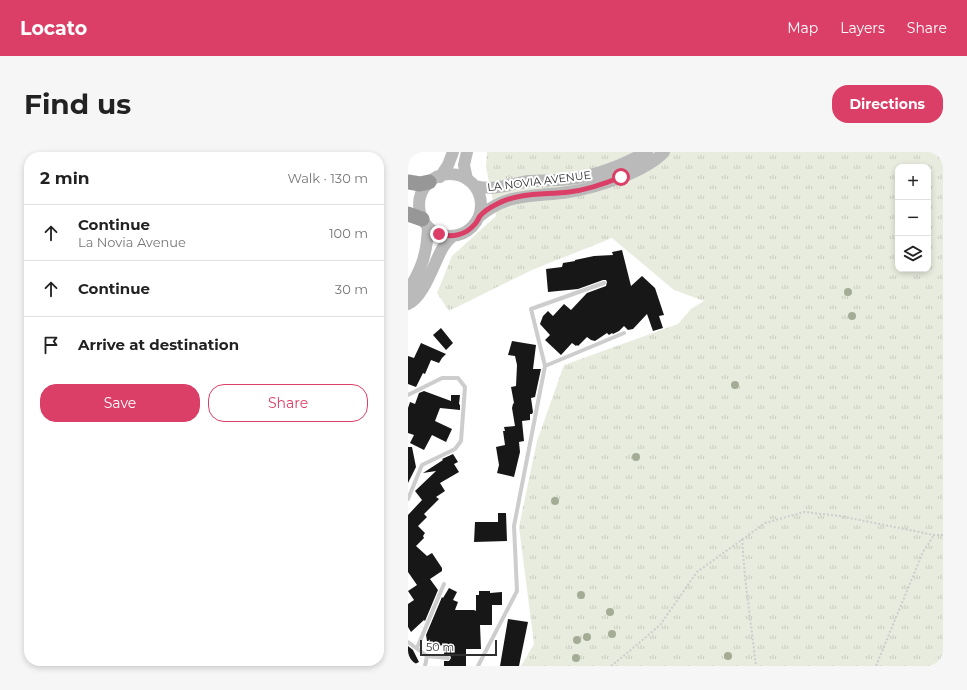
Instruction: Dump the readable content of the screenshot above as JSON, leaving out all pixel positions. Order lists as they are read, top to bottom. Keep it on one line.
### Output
{"streets":{"main road":["LA NOVIA AVENUE"]},"scale_bar":"50 m","page":{"header":"Locato","nav":["Map","Layers","Share"],"buttons":["Directions",["Save","Share"]],"title":"Find us","heading":["2 min","Walk · 130 m"],"map_buttons":["+","−"],"list":[["Continue","La Novia Avenue","100 m"],["Continue","30 m"],"Arrive at destination"],"scale":"50 m"}}
